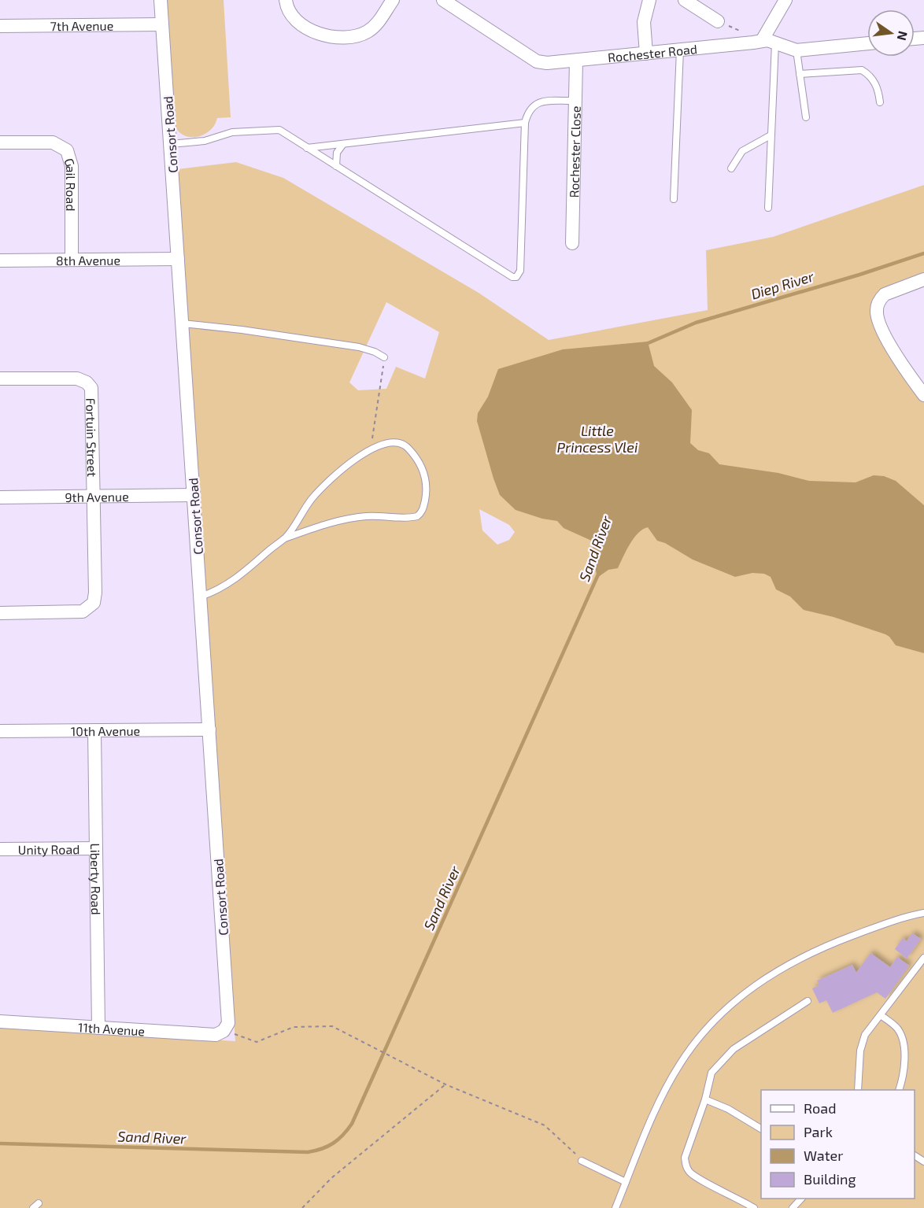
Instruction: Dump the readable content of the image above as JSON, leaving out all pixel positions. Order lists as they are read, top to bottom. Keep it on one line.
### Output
{"streets":{"street":["7th Avenue","Rochester Road","Consort Road","Rochester Close","Gail Road","8th Avenue","Fortuin Street","9th Avenue","10th Avenue","Unity Road","Liberty Road","11th Avenue"]},"crossings":[["7th Avenue","Consort Road"],["Rochester Road","Rochester Close"],["Consort Road","8th Avenue"],["Consort Road","9th Avenue"],["Consort Road","10th Avenue"],["Consort Road","11th Avenue"],["Gail Road","8th Avenue"],["Fortuin Street","9th Avenue"],["10th Avenue","Liberty Road"],["Unity Road","Liberty Road"],["Liberty Road","11th Avenue"]],"water":["Diep River","Little Princess Vlei","Sand River"],"legend":["Road","Park","Water","Building"],"north":"right"}
